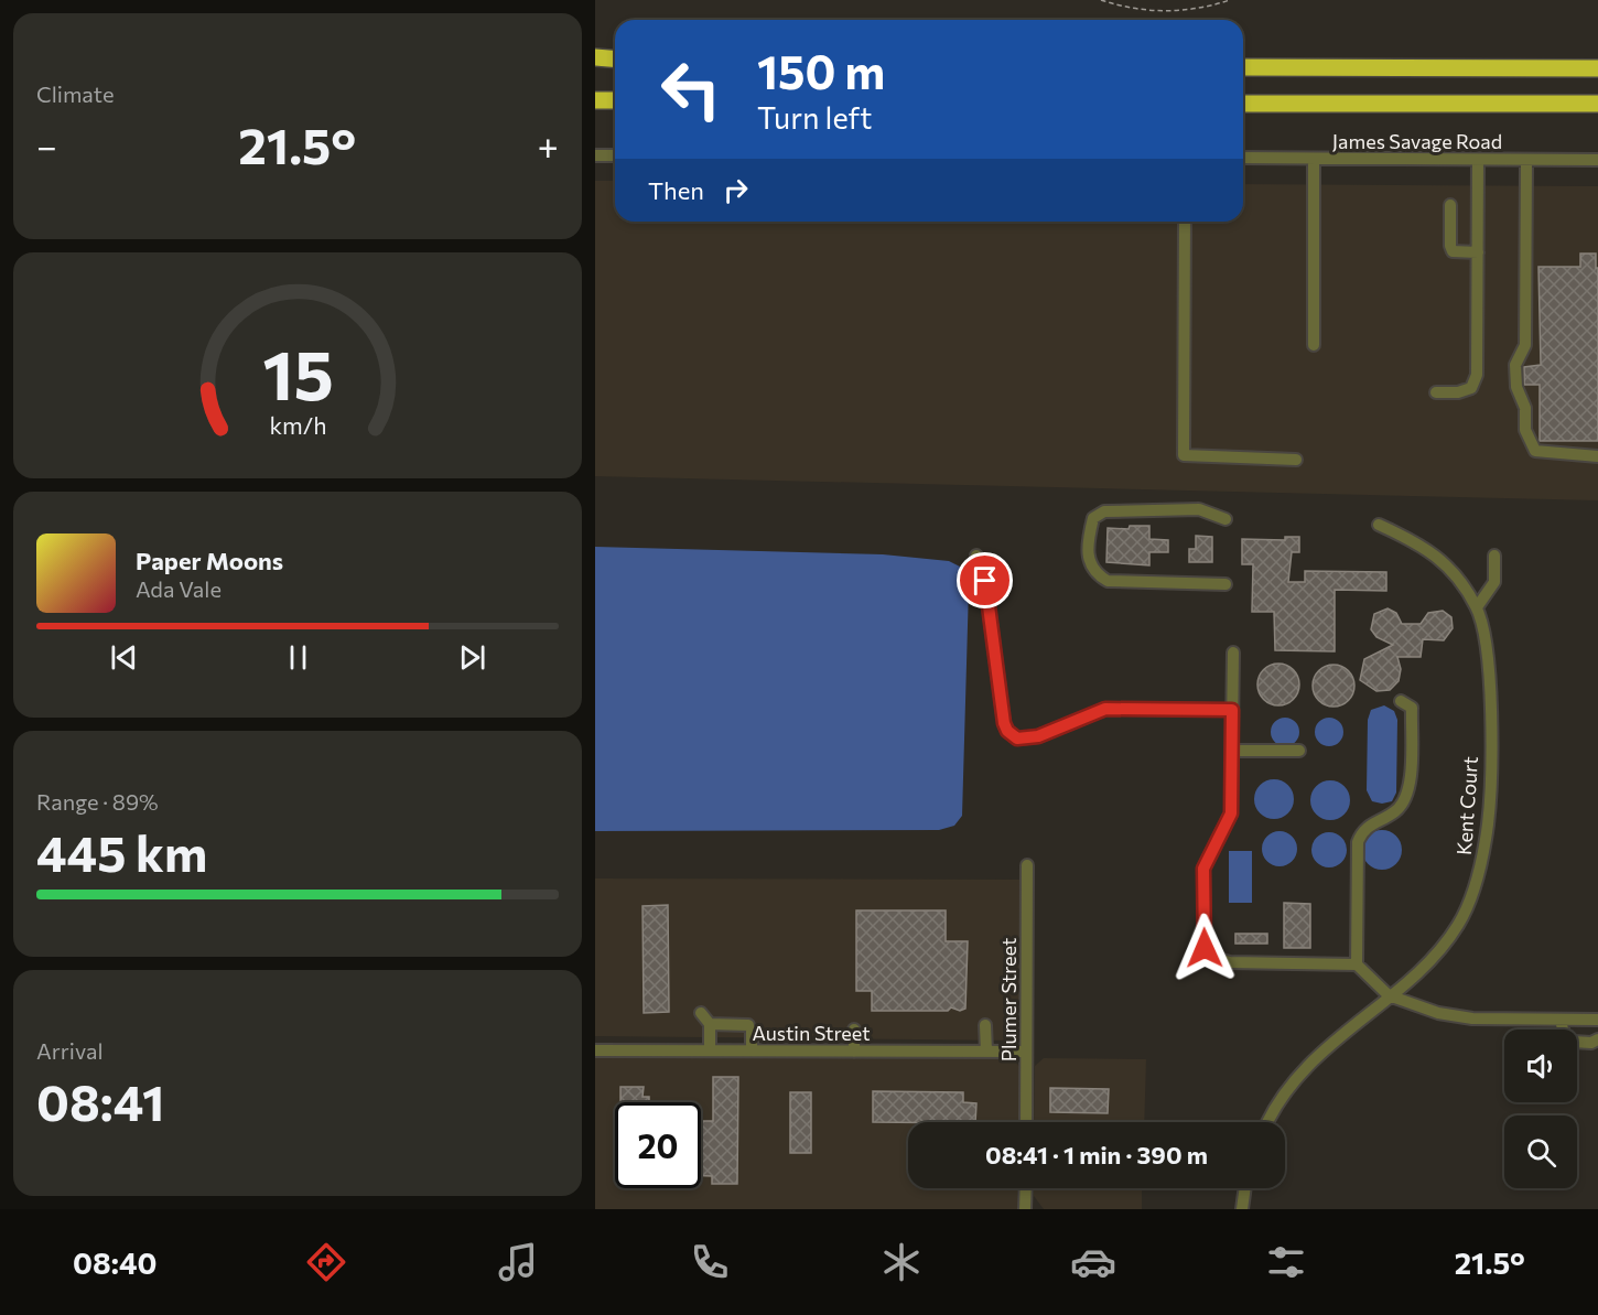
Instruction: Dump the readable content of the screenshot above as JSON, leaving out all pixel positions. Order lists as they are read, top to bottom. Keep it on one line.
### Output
{"streets":{"street":["James Savage Road","Kent Court","Plumer Street","Austin Street"]},"crossings":[["Plumer Street","Austin Street"]],"page":{"tile":["Climate",["Range · 89%","445 km"],["Arrival","08:41"]],"turn":["150 m","Turn left"],"heat":["−","21.5°","+"],"then":"Then","song":["Paper Moons","Ada Vale"],"limit":"20","trip":"08:41 · 1 min · 390 m","tabs":["08:40","21.5°"],"gauge":["15","km/h"]}}
